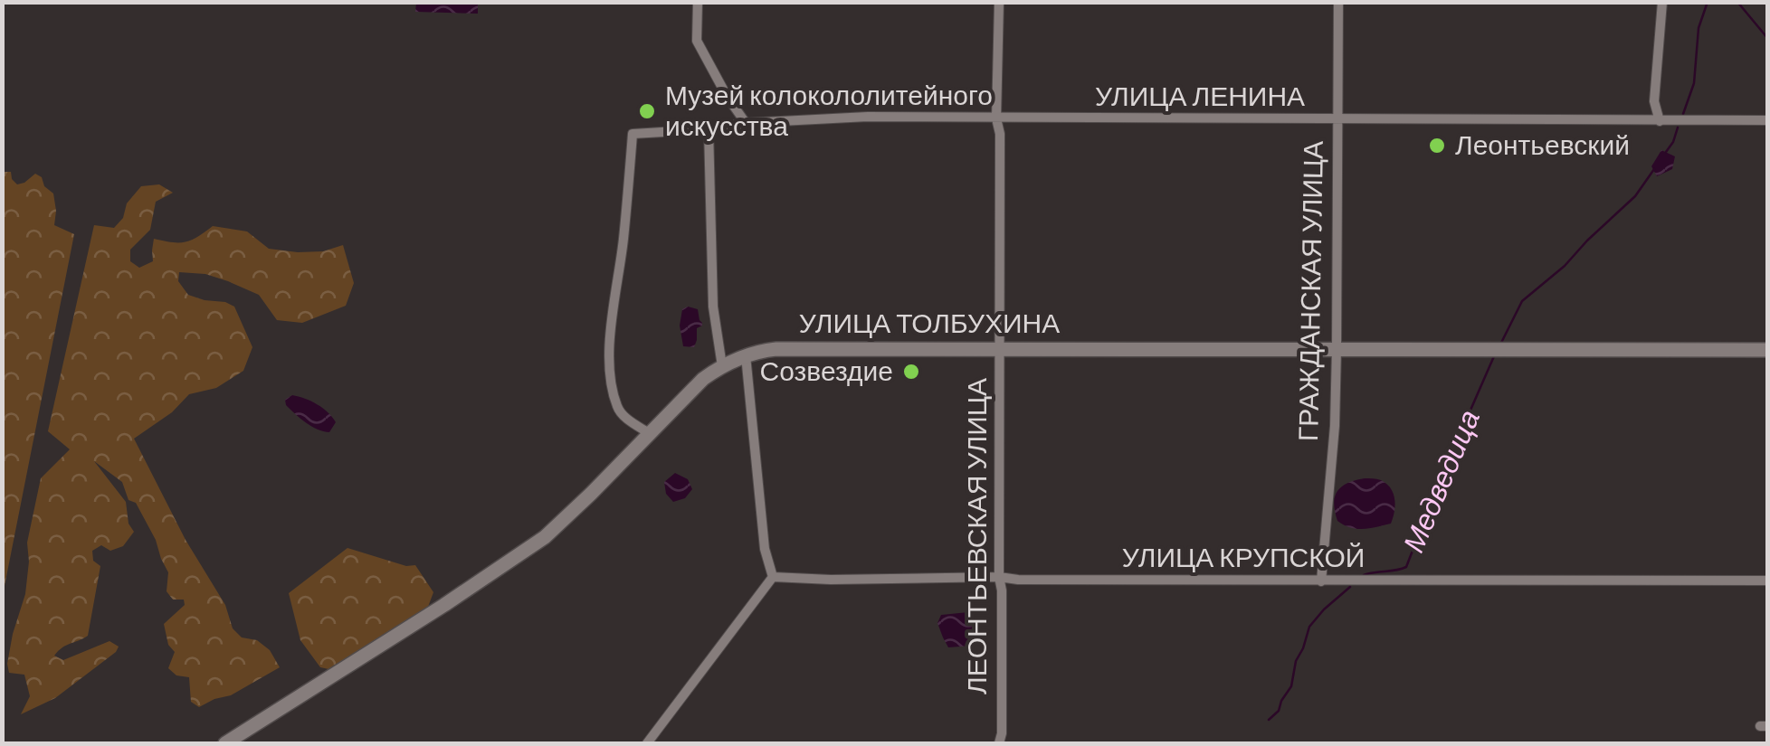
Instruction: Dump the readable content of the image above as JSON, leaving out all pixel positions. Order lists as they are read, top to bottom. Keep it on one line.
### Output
{"streets":{"main road":["УЛИЦА ТОЛБУХИНА"],"street":["УЛИЦА ЛЕНИНА","ГРАЖДАНСКАЯ УЛИЦА","ЛЕОНТЬЕВСКАЯ УЛИЦА","УЛИЦА КРУПСКОЙ"]},"crossings":[["УЛИЦА ЛЕНИНА","ГРАЖДАНСКАЯ УЛИЦА"],["УЛИЦА ЛЕНИНА","УЛИЦА ТОЛБУХИНА"],["УЛИЦА ЛЕНИНА","ЛЕОНТЬЕВСКАЯ УЛИЦА"],["ГРАЖДАНСКАЯ УЛИЦА","УЛИЦА ТОЛБУХИНА"],["ГРАЖДАНСКАЯ УЛИЦА","УЛИЦА КРУПСКОЙ"],["УЛИЦА ТОЛБУХИНА","ЛЕОНТЬЕВСКАЯ УЛИЦА"],["ЛЕОНТЬЕВСКАЯ УЛИЦА","УЛИЦА КРУПСКОЙ"]],"water":["Медведица"],"places":["Музей колокололитейного искусства","Леонтьевский","Созвездие"]}
